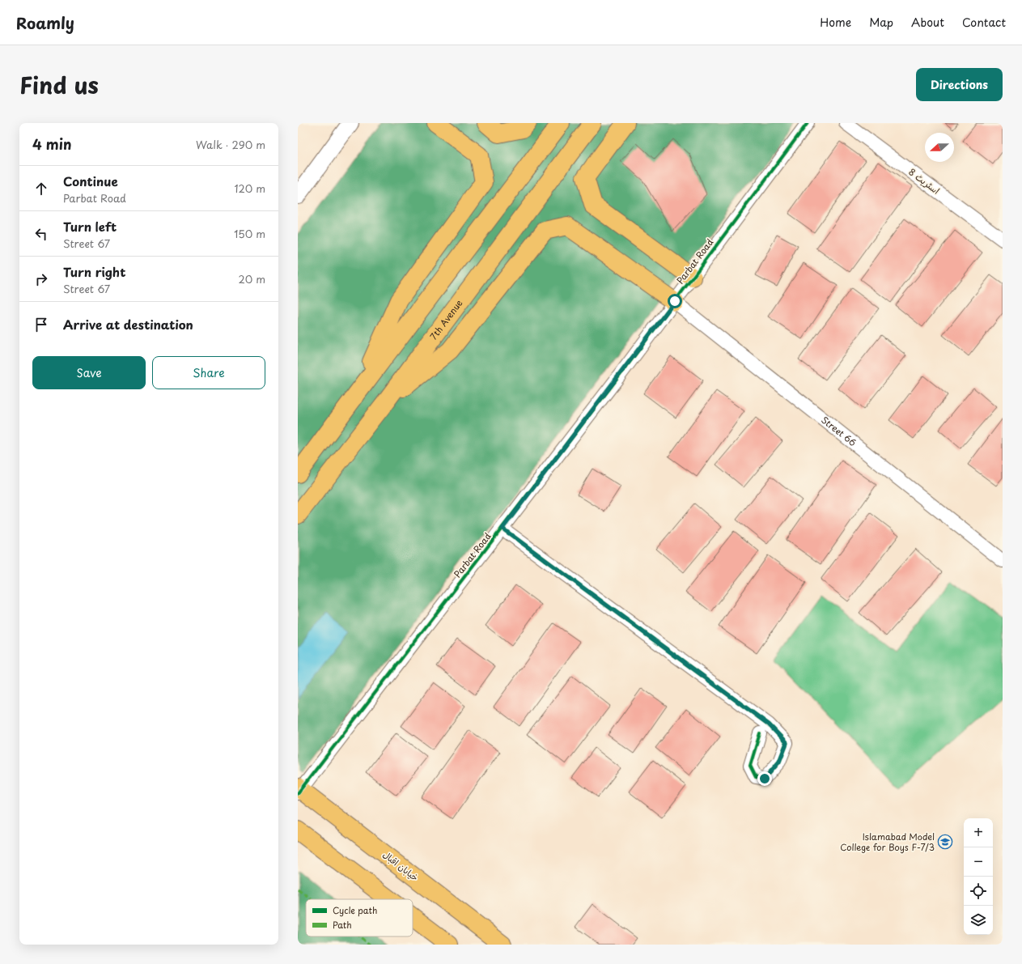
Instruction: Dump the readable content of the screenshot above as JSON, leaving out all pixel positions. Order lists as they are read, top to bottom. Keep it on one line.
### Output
{"streets":{"main road":["7th Avenue","خیابان اقبال"],"street":["اسٹریٹ 8","Parbat Road","Street 66"]},"crossings":[["Parbat Road","Street 66"],["Parbat Road","خیابان اقبال"]],"places":{"school or university":["Islamabad Model College for Boys F-7/3"]},"legend":["Cycle path","Path"],"north":"left","page":{"header":"Roamly","nav":["Home","Map","About","Contact"],"title":"Find us","buttons":["Directions",["Save","Share"]],"heading":["4 min","Walk · 290 m"],"list":[["Continue","Parbat Road","120 m"],["Turn left","Street 67","150 m"],["Turn right","Street 67","20 m"],"Arrive at destination"],"map_buttons":["+","−"]}}
